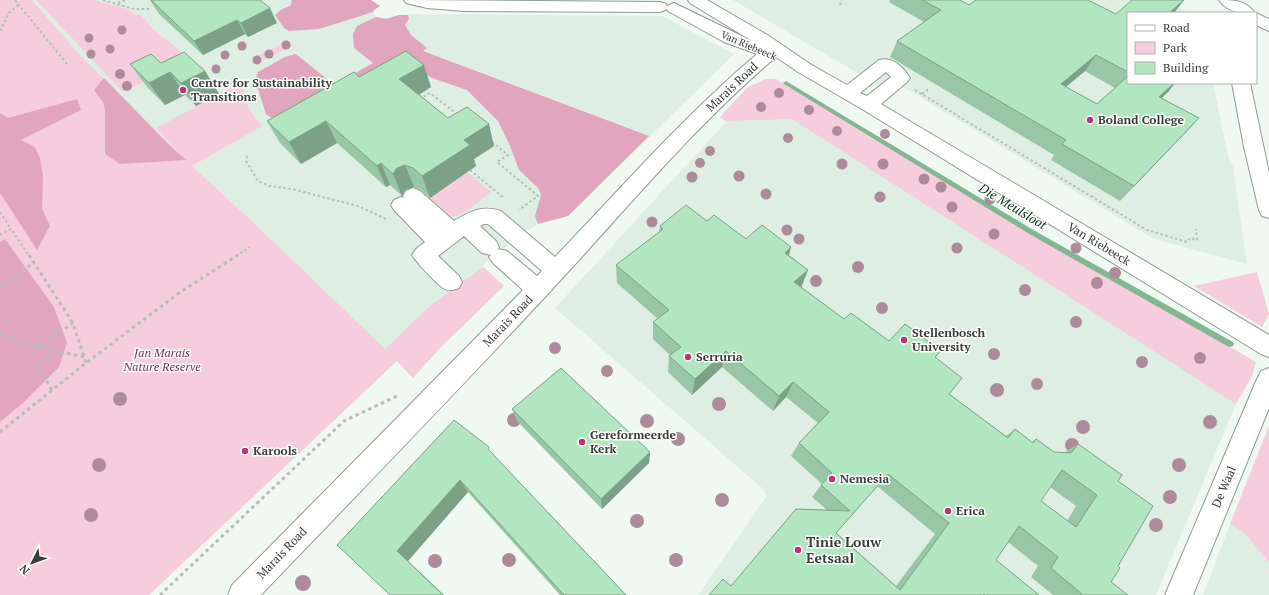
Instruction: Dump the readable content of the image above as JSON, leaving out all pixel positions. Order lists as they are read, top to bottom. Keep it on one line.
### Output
{"streets":{"street":["Van Riebeeck","Marais Road","De Waal"]},"crossings":[["Van Riebeeck","Marais Road"]],"water":["Die Meulsloot"],"parks":["Jan Marais Nature Reserve"],"places":["Centre for Sustainability Transitions","Boland College","Stellenbosch University","Serruria","Gereformeerde Kerk","Karools","Nemesia","Erica","Tinie Louw Eetsaal"],"legend":["Road","Park","Building"],"north":"bottom left"}
